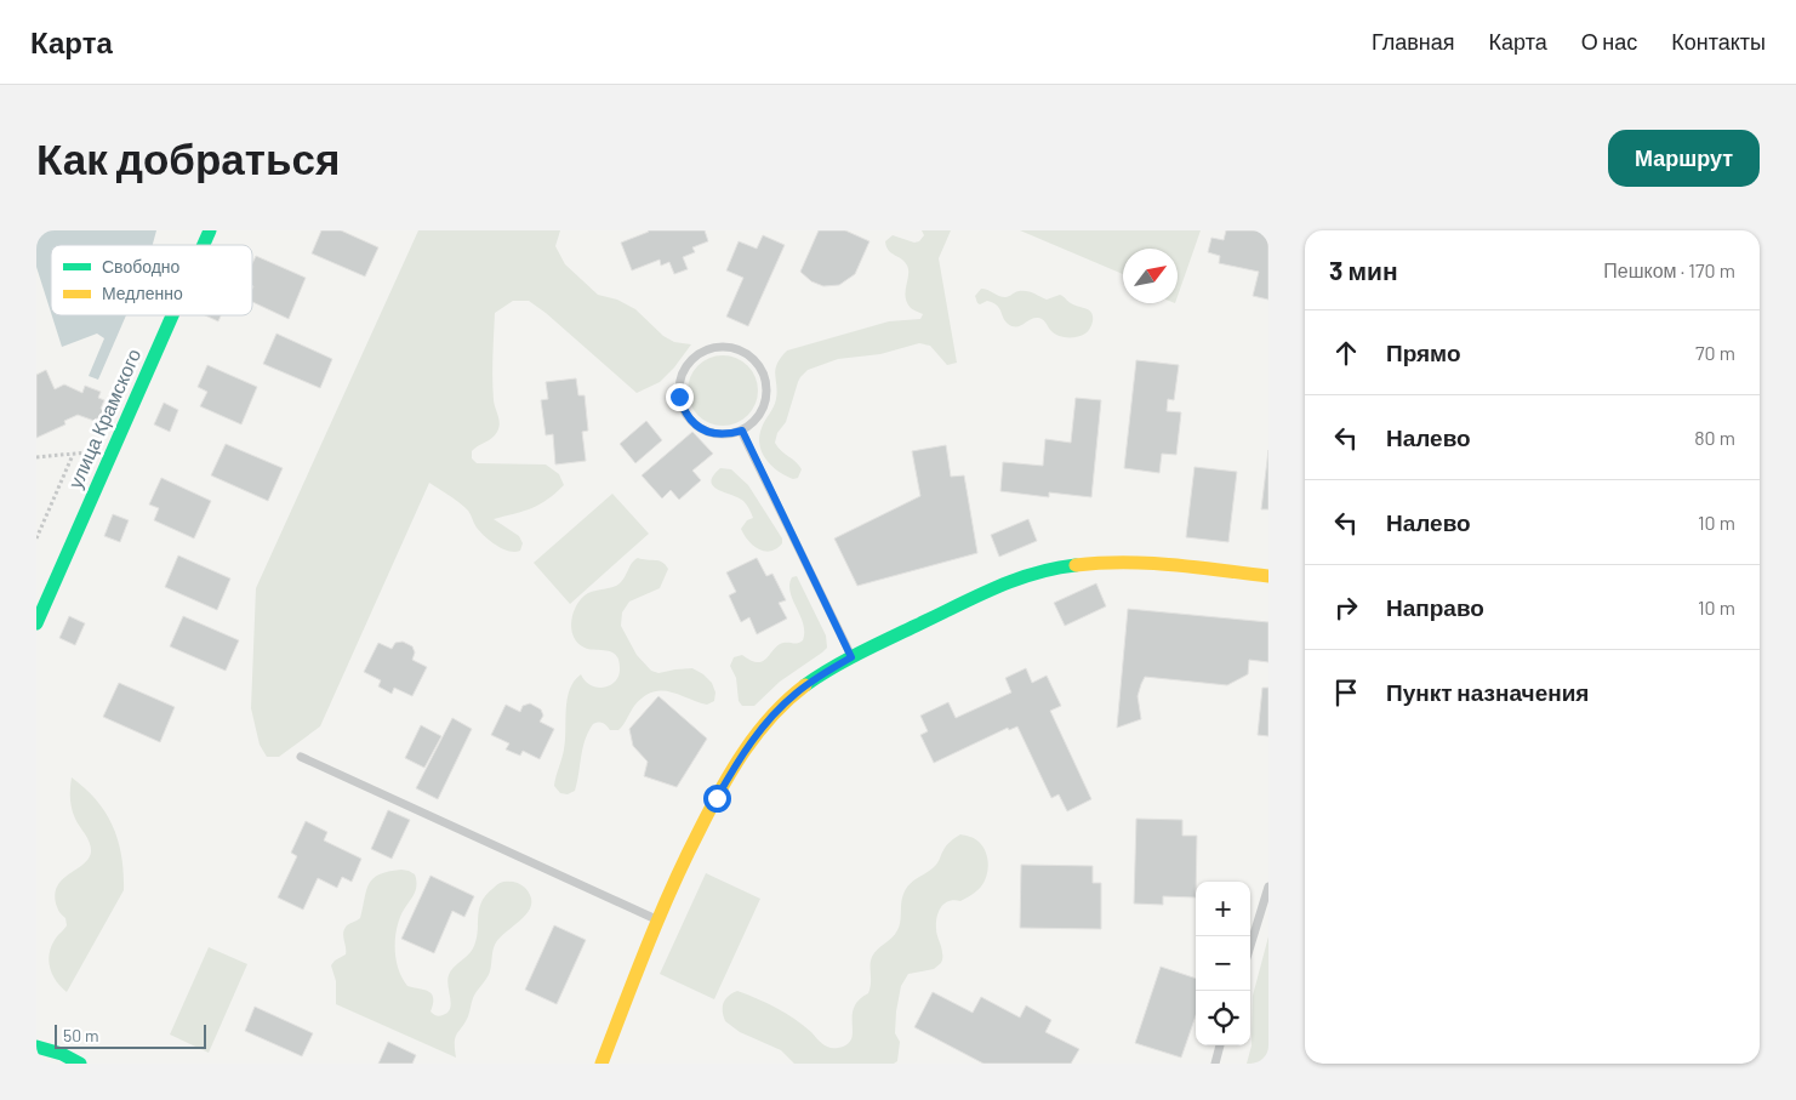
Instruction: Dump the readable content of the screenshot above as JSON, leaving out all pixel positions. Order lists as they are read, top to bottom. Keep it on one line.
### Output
{"streets":{"street":["улица Крамского"]},"legend":["Свободно","Медленно"],"scale_bar":"50 m","north":"top right","page":{"header":"Карта","nav":["Главная","Карта","О нас","Контакты"],"buttons":"Маршрут","title":"Как добраться","heading":["3 мин","Пешком · 170 m"],"list":[["Прямо","70 m"],["Налево","80 m"],["Налево","10 m"],["Направо","10 m"],"Пункт назначения"],"map_buttons":["+","−"],"scale":"50 m"}}
